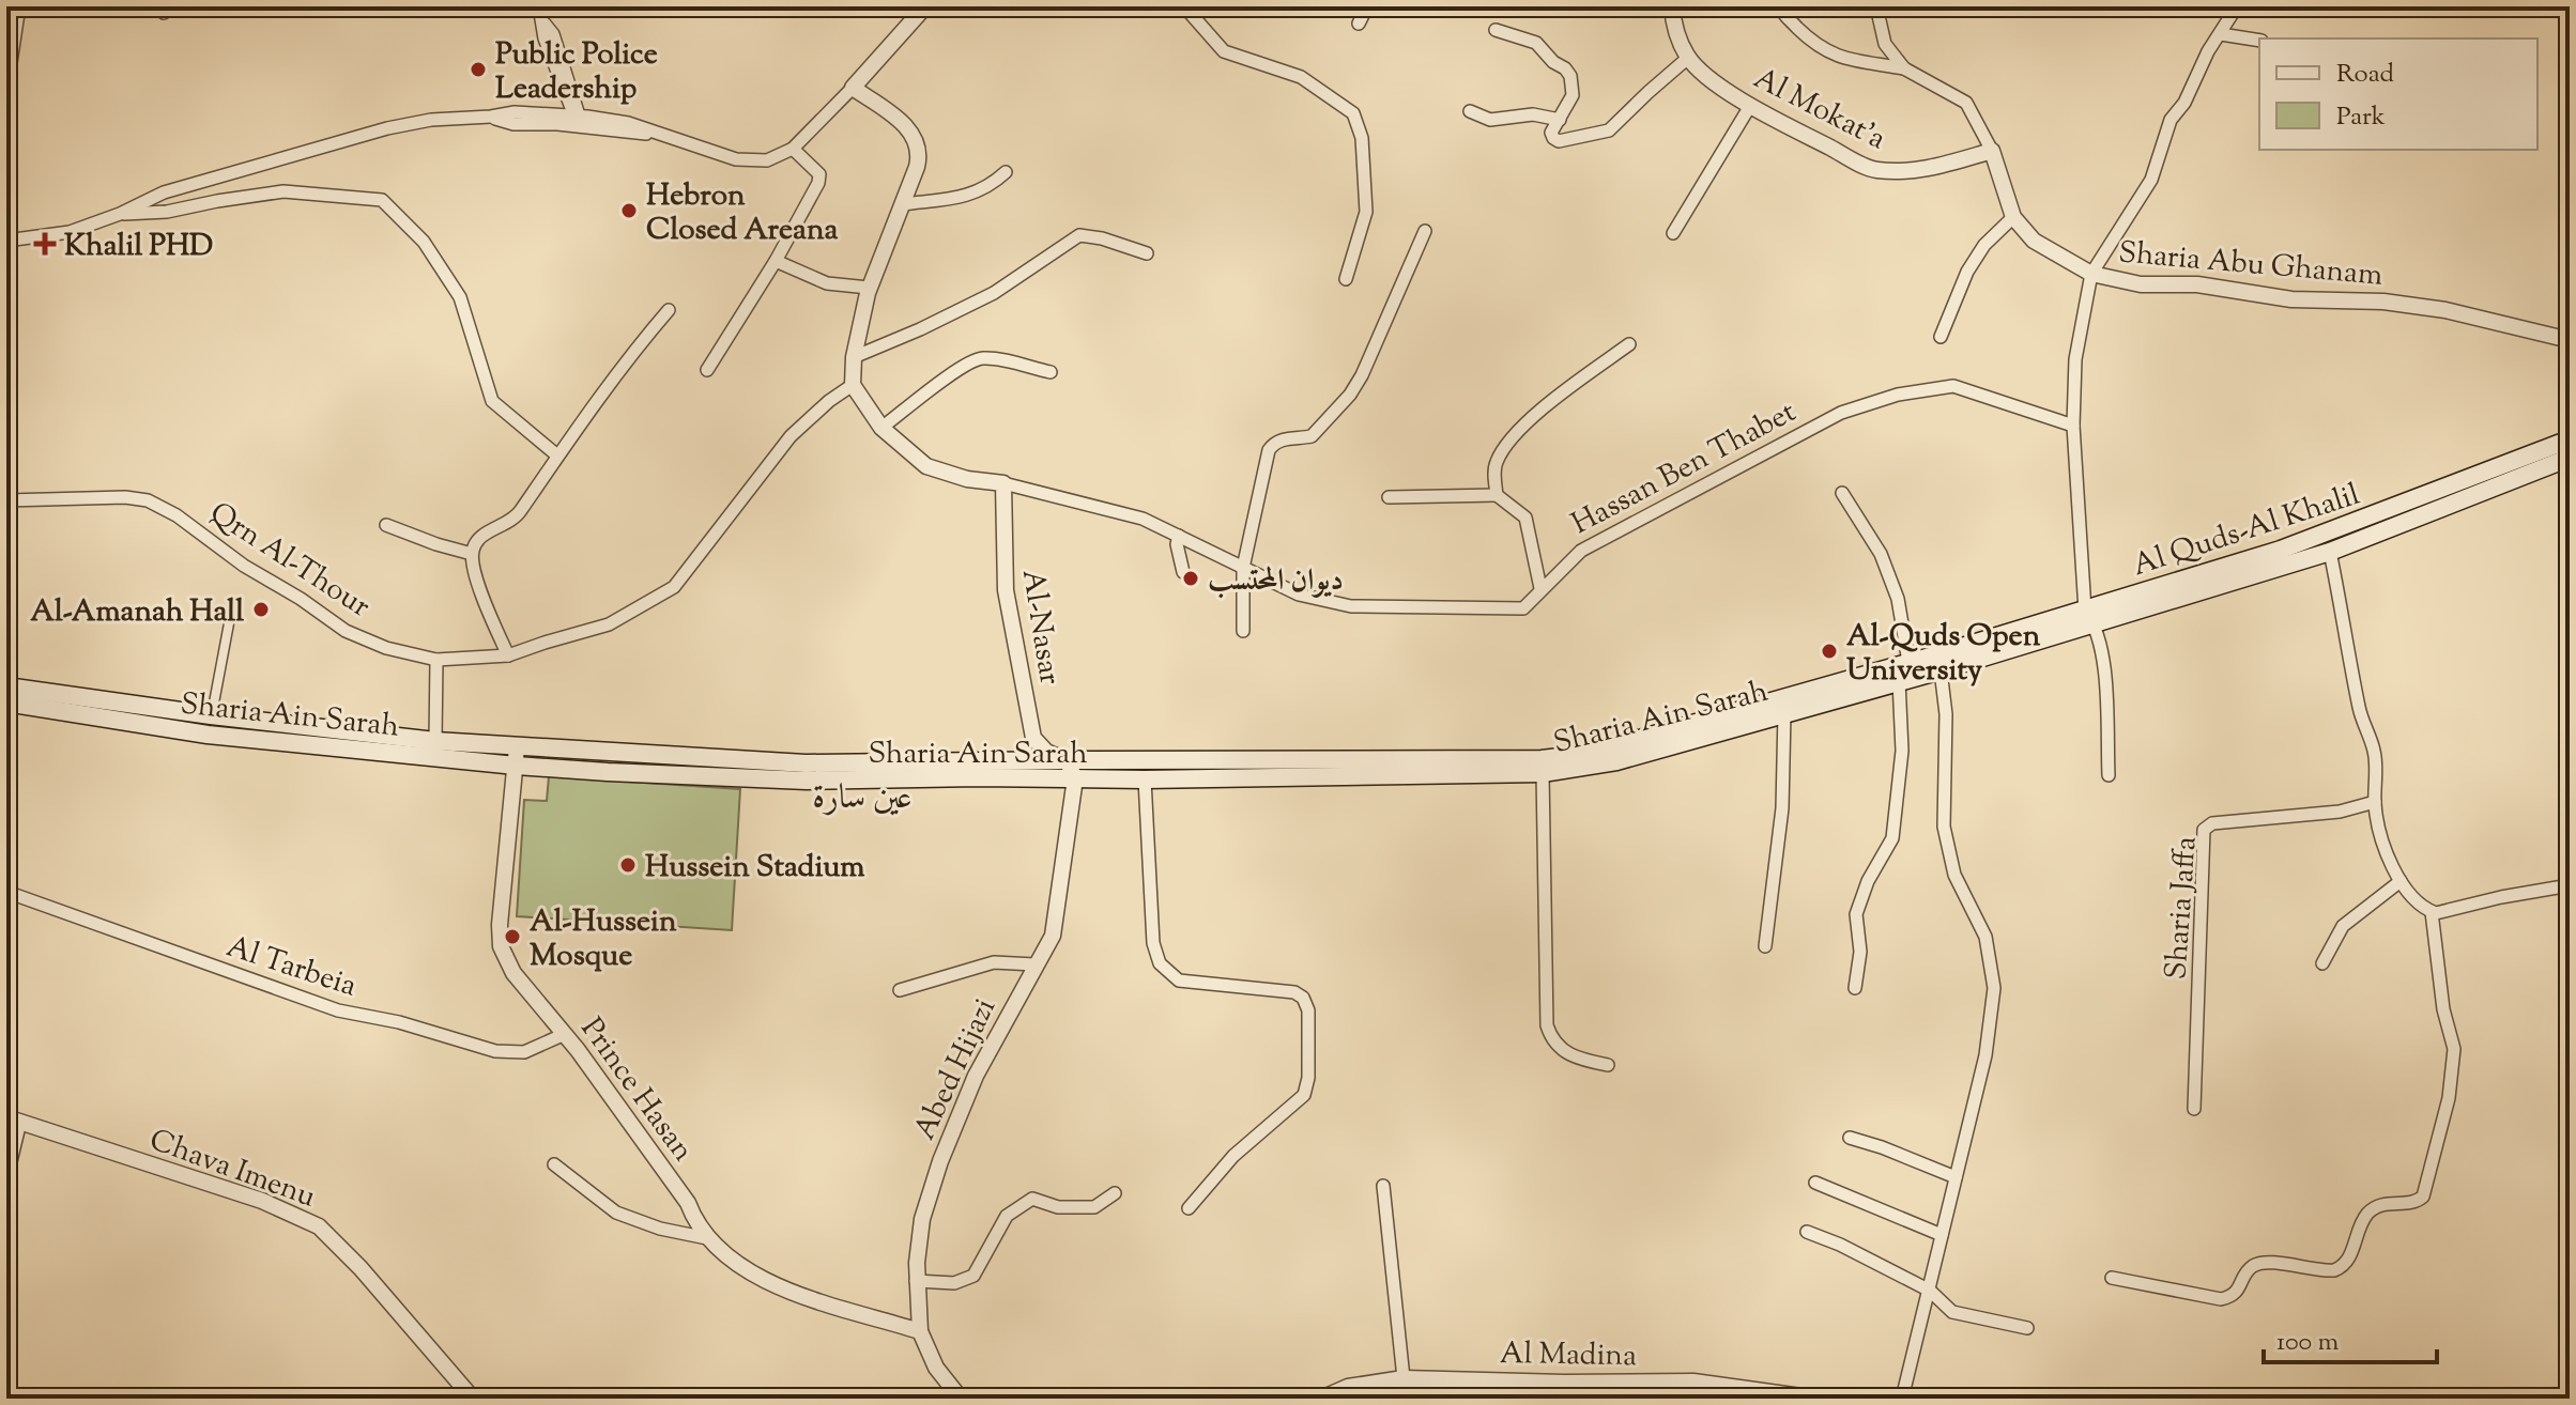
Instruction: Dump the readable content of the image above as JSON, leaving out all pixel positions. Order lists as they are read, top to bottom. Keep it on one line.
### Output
{"streets":{"main road":["Al Quds-Al Khalil","Sharia Ain Sarah"],"street":["Al Mokat'a","Sharia Abu Ghanam","Hassan Ben Thabet","Qrn Al-Thour","Al-Nasar","Sharia Jaffa","Al Tarbeia","Abed Hijazi","Prince Hasan","Chava Imenu","Al Madina"]},"crossings":[["Al Mokat'a","Sharia Abu Ghanam"],["Hassan Ben Thabet","Qrn Al-Thour"],["Hassan Ben Thabet","Al-Nasar"],["Al Quds-Al Khalil","Sharia Ain Sarah"],["Al-Nasar","Sharia Ain Sarah"],["Sharia Ain Sarah","Abed Hijazi"],["Sharia Ain Sarah","Prince Hasan"],["Al Tarbeia","Prince Hasan"],["Abed Hijazi","Prince Hasan"]],"districts":["عين سارة"],"places":{"other":["Public Police Leadership","Hebron Closed Areana","ديوان المحتسب","Al-Amanah Hall","Al-Quds Open University","Hussein Stadium","Al-Hussein Mosque"],"health":["Khalil PHD"]},"legend":["Road","Park"],"scale_bar":"100 m"}
